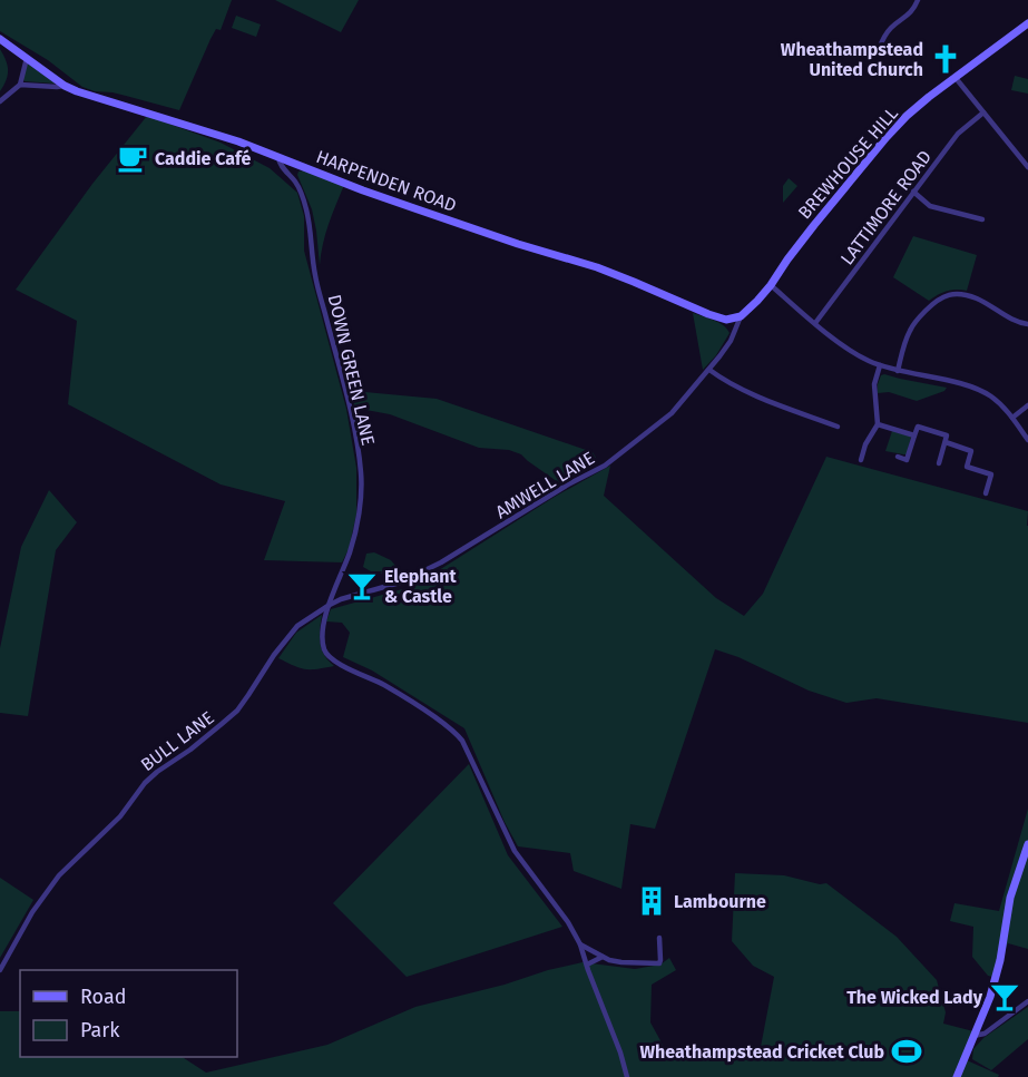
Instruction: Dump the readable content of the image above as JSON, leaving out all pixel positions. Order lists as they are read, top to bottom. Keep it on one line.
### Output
{"streets":{"street":["BREWHOUSE HILL","HARPENDEN ROAD","LATTIMORE ROAD","DOWN GREEN LANE","AMWELL LANE","BULL LANE"]},"crossings":[["BREWHOUSE HILL","AMWELL LANE"],["HARPENDEN ROAD","DOWN GREEN LANE"],["DOWN GREEN LANE","AMWELL LANE"],["DOWN GREEN LANE","BULL LANE"],["AMWELL LANE","BULL LANE"]],"places":{"church":["Wheathampstead United Church"],"cafe":["Caddie Café"],"bar":["Elephant & Castle","The Wicked Lady"],"building":["Lambourne"],"sports":["Wheathampstead Cricket Club"]},"legend":["Road","Park"]}
